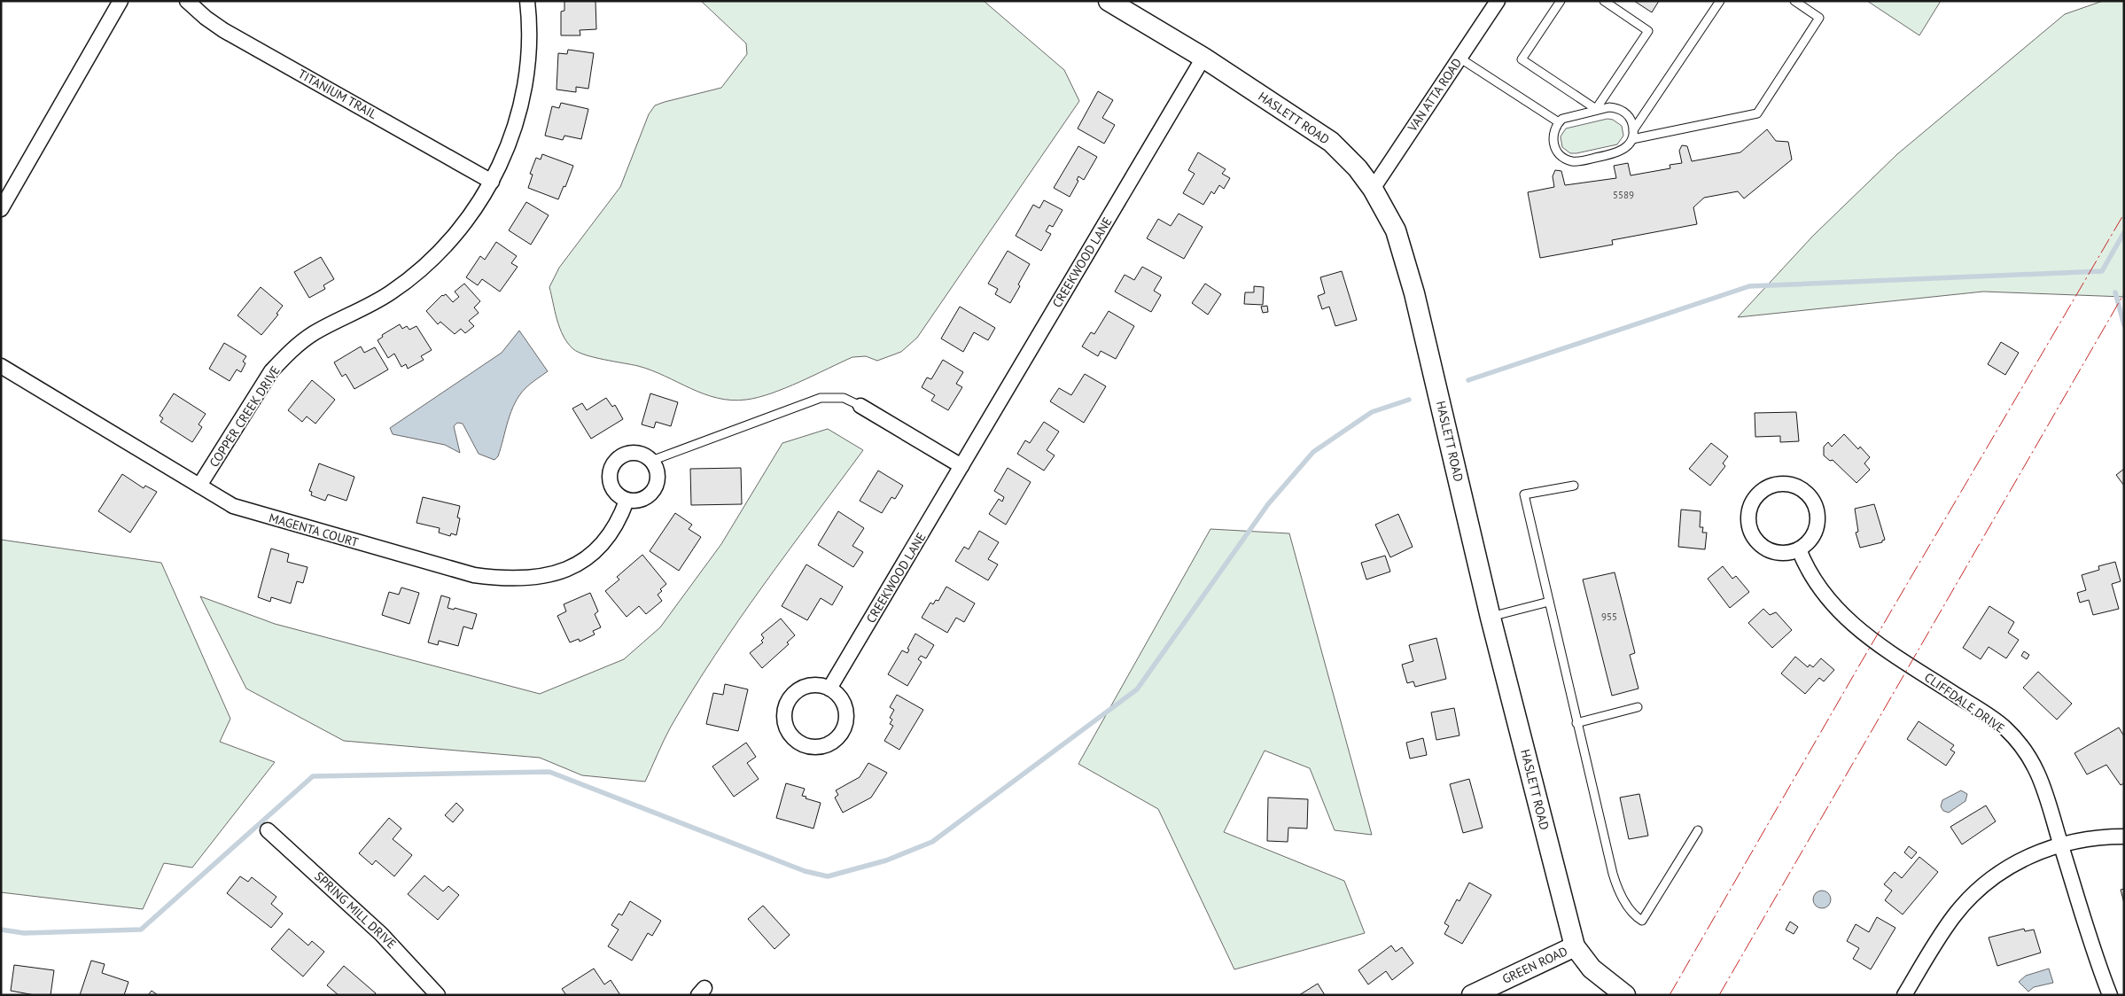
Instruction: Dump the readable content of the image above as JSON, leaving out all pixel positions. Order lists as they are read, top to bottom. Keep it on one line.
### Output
{"streets":{"street":["TITANIUM TRAIL","VAN ATTA ROAD","HASLETT ROAD","CREEKWOOD LANE","COPPER CREEK DRIVE","MAGENTA COURT","CLIFFDALE DRIVE","SPRING MILL DRIVE","GREEN ROAD"]},"crossings":[["TITANIUM TRAIL","COPPER CREEK DRIVE"],["VAN ATTA ROAD","HASLETT ROAD"],["HASLETT ROAD","CREEKWOOD LANE"],["HASLETT ROAD","GREEN ROAD"],["COPPER CREEK DRIVE","MAGENTA COURT"]],"house_numbers":["5589","955"]}
